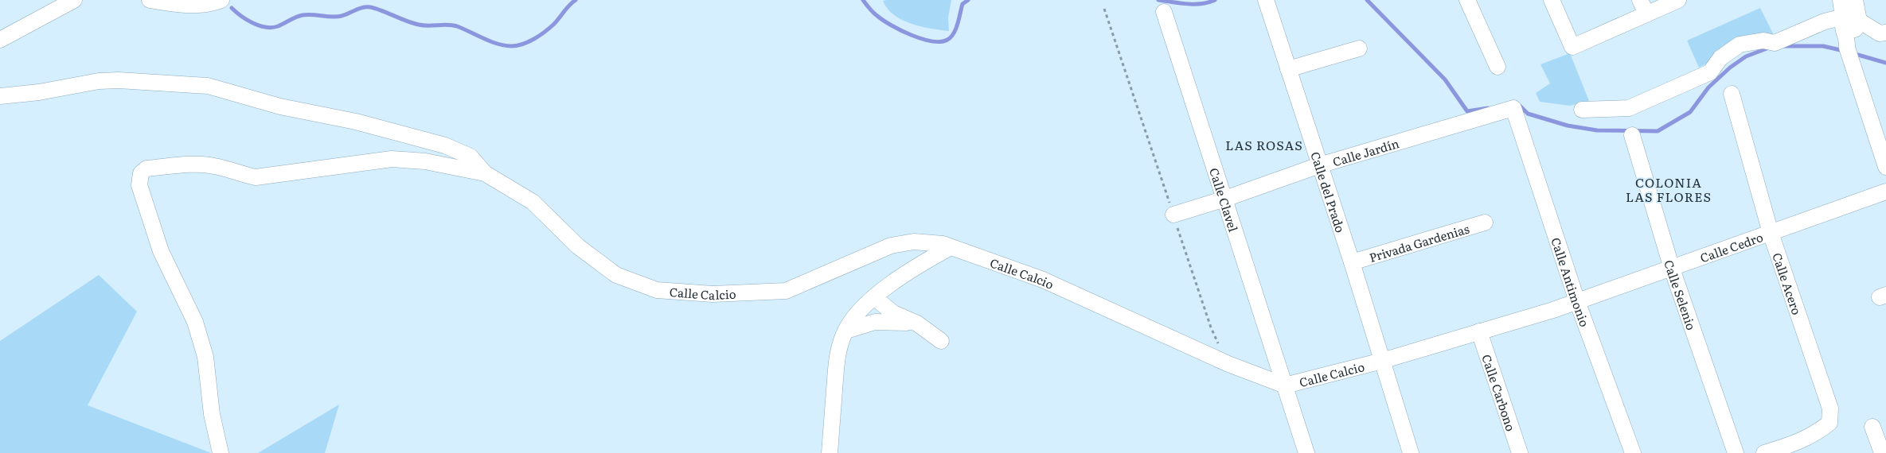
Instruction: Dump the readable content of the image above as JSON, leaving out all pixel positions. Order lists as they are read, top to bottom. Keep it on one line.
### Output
{"streets":{"street":["Calle Jardín","Calle del Prado","Calle Clavel","Privada Gardenias","Calle Cedro","Calle Calcio","Calle Antimonio","Calle Acero","Calle Selenio","Calle Carbono"]},"crossings":[["Calle Jardín","Calle del Prado"],["Calle Jardín","Calle Clavel"],["Calle Jardín","Calle Antimonio"],["Calle del Prado","Privada Gardenias"],["Calle del Prado","Calle Calcio"],["Calle Clavel","Calle Calcio"],["Calle Cedro","Calle Calcio"],["Calle Cedro","Calle Antimonio"],["Calle Cedro","Calle Acero"],["Calle Cedro","Calle Selenio"],["Calle Calcio","Calle Antimonio"],["Calle Calcio","Calle Carbono"]],"districts":["LAS ROSAS","COLONIA LAS FLORES"]}
